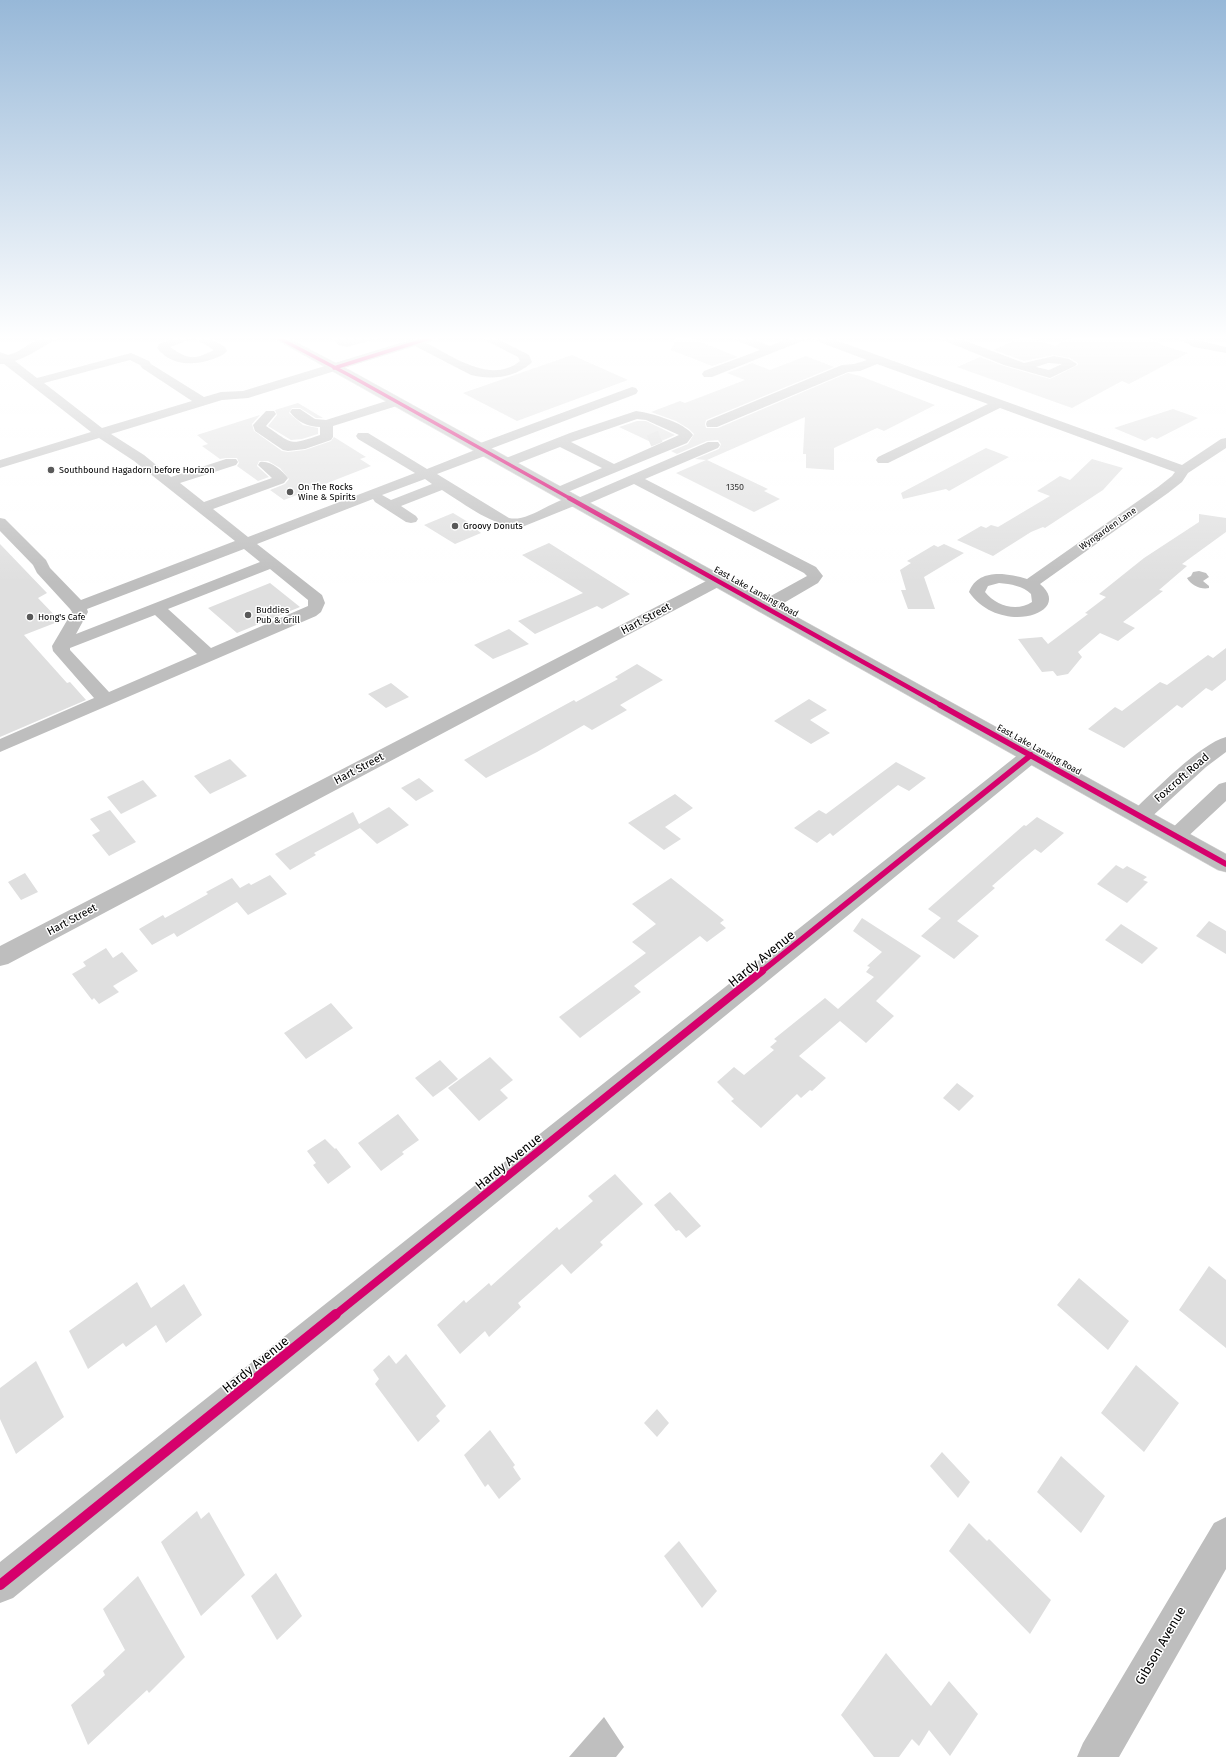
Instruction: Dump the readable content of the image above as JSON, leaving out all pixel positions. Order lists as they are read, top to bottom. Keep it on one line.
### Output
{"streets":{"street":["Wyngarden Lane","East Lake Lansing Road","Hart Street","Foxcroft Road","Hardy Avenue","Gibson Avenue"]},"crossings":[["East Lake Lansing Road","Hart Street"],["East Lake Lansing Road","Foxcroft Road"],["East Lake Lansing Road","Hardy Avenue"]],"places":["Southbound Hagadorn before Horizon","On The Rocks Wine & Spirits","Groovy Donuts","Buddies Pub & Grill","Hong's Cafe"],"house_numbers":["1350"]}
